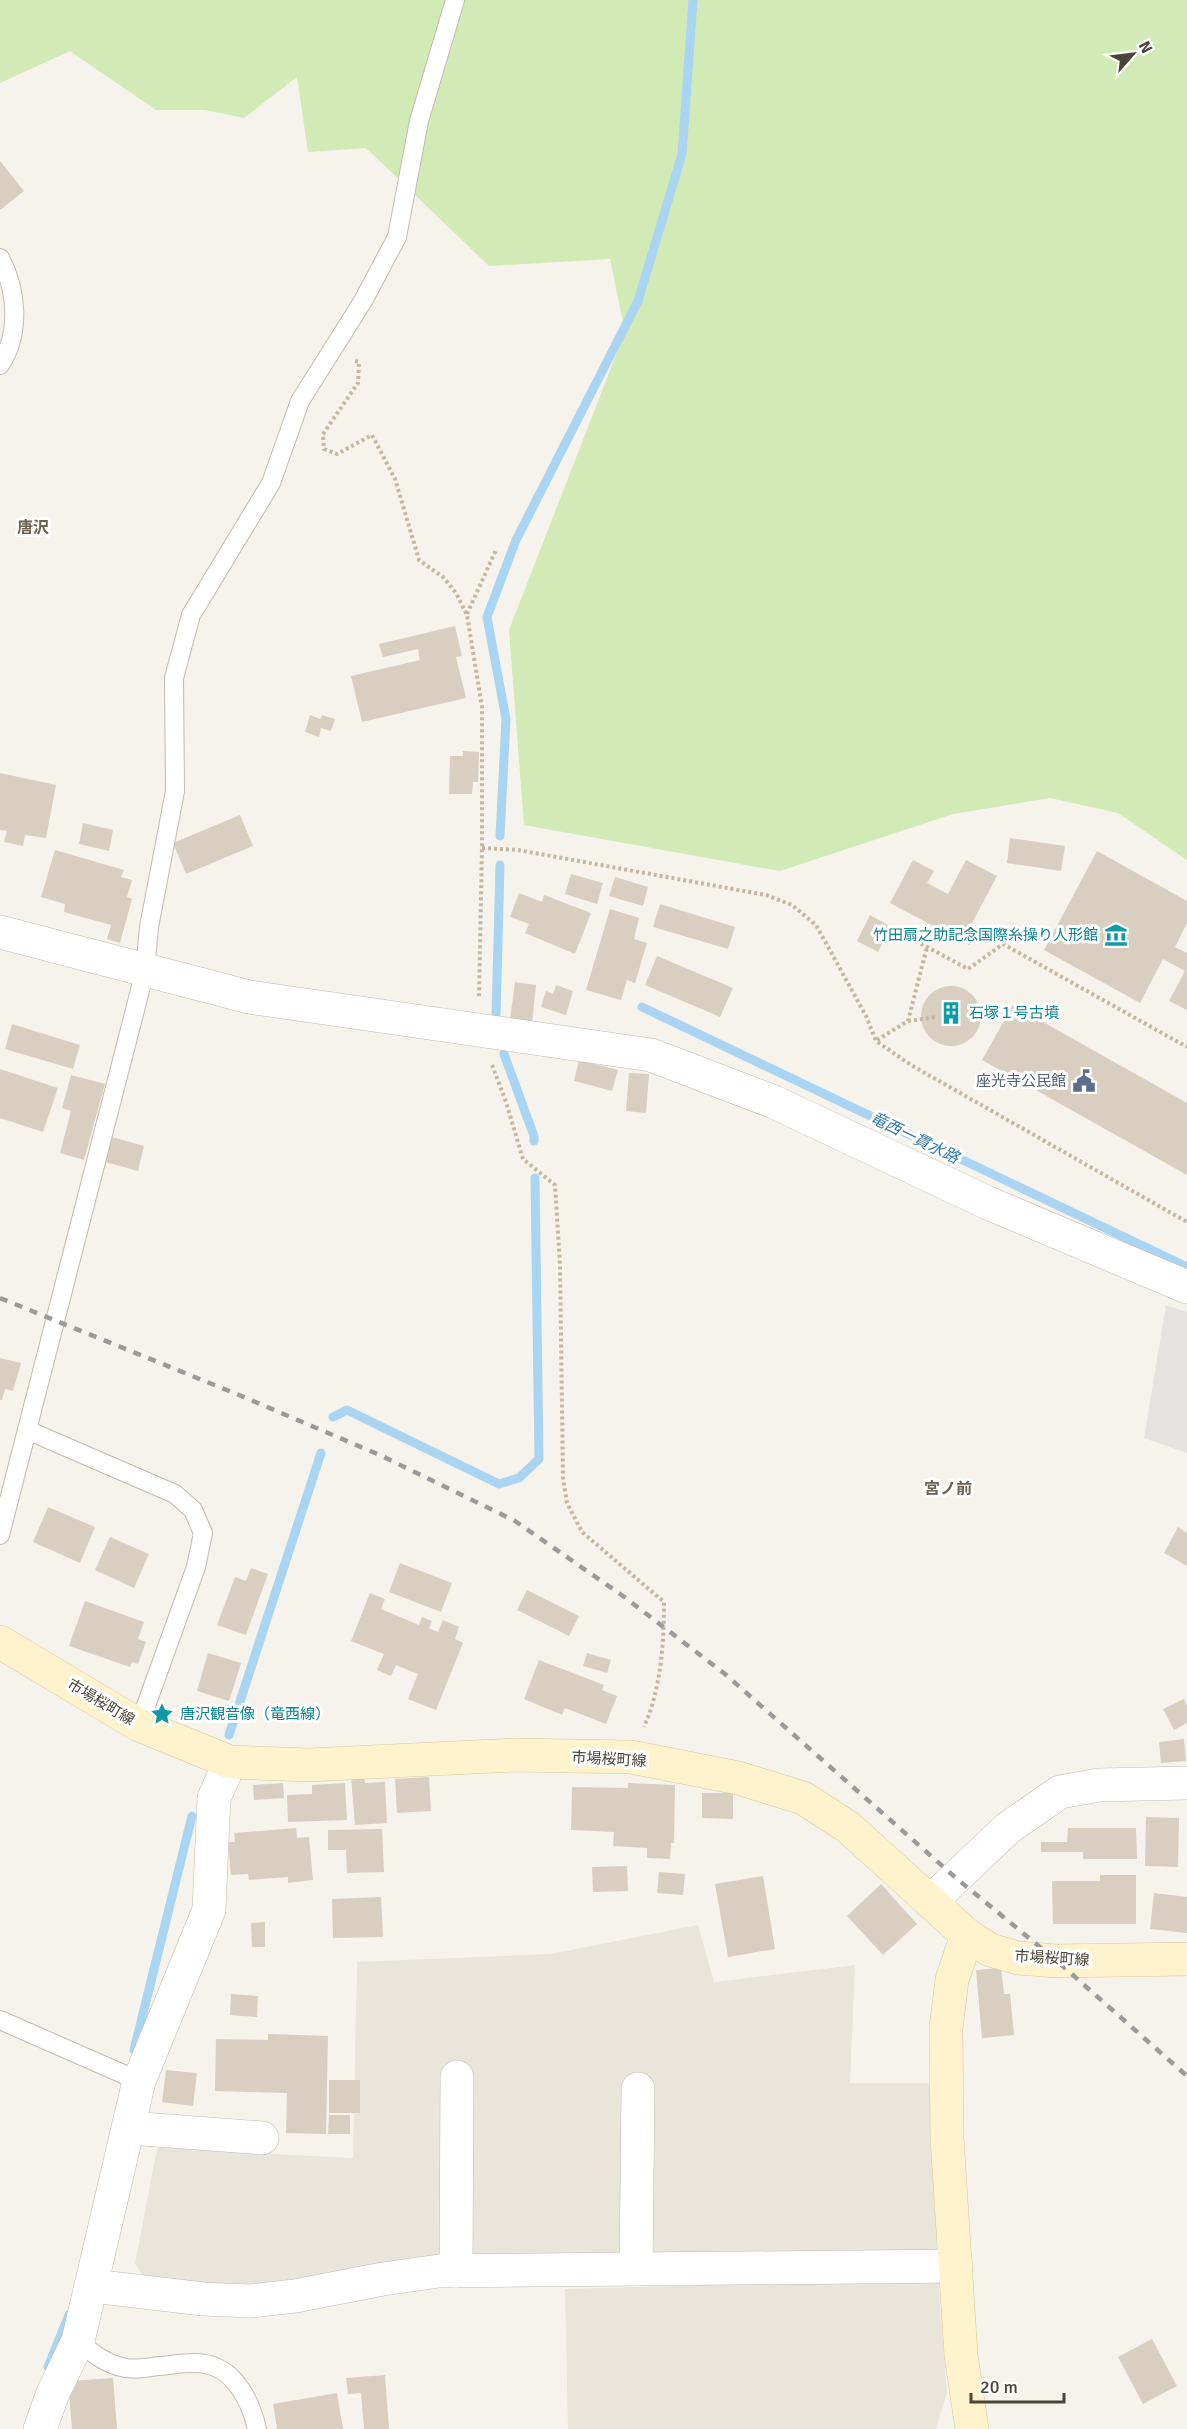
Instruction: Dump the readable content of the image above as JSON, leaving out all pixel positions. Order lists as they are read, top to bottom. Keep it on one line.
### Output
{"streets":{"main road":["市場桜町線"]},"districts":["唐沢","宮ノ前"],"water":["竜西一貫水路"],"places":{"museum":["竹田扇之助記念国際糸操り人形館"],"building":["石塚１号古墳"],"public building":["座光寺公民館"],"place":["唐沢観音像（竜西線）"]},"scale_bar":"20 m","north":"top right"}
